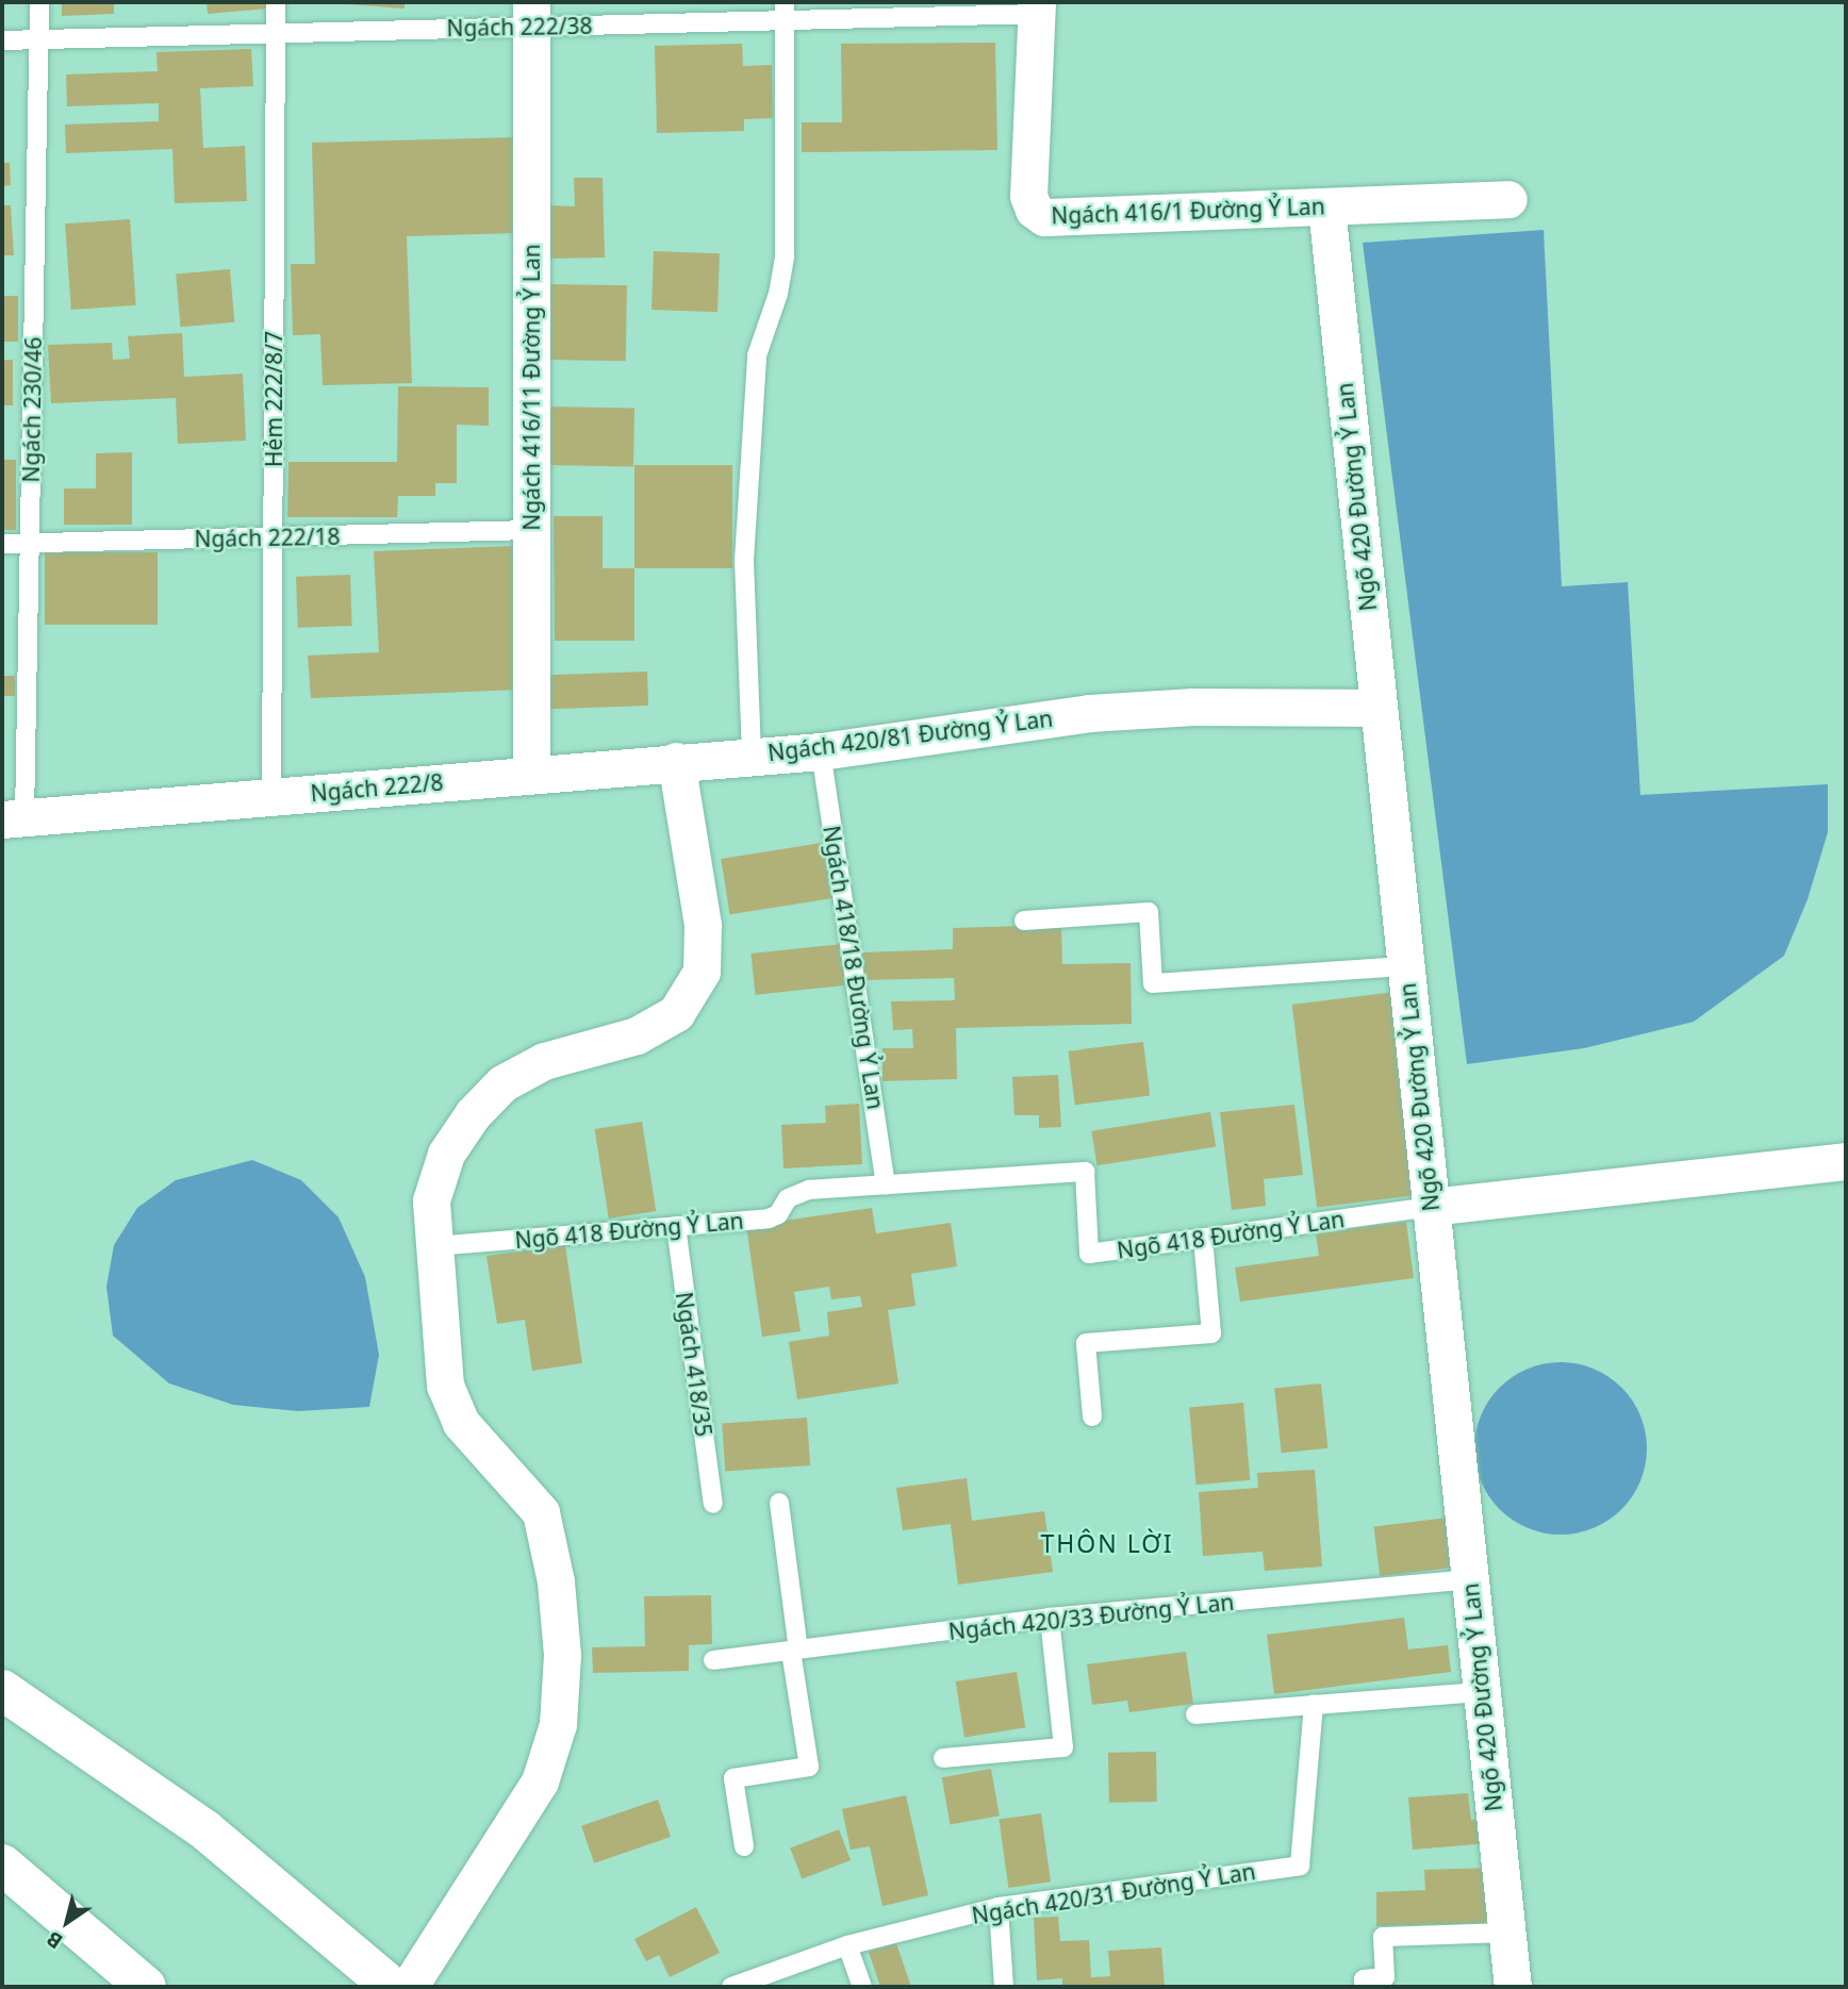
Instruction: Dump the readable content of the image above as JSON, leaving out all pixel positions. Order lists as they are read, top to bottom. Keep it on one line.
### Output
{"streets":{"street":["Ngách 416/1 Đường Ỷ Lan","Ngách 416/11 Đường Ỷ Lan","Ngõ 420 Đường Ỷ Lan","Ngách 420/81 Đường Ỷ Lan","Ngách 222/8","Ngõ 418 Đường Ỷ Lan"],"lane":["Ngách 222/38","Hẻm 222/8/7","Ngách 230/46","Ngách 222/18","Ngách 418/18 Đường Ỷ Lan","Ngách 418/35","Ngách 420/33 Đường Ỷ Lan","Ngách 420/31 Đường Ỷ Lan"]},"crossings":[["Ngách 222/38","Ngách 416/1 Đường Ỷ Lan"],["Ngách 222/38","Ngách 416/11 Đường Ỷ Lan"],["Ngách 222/38","Hẻm 222/8/7"],["Ngách 222/38","Ngách 230/46"],["Ngách 222/38","Ngách 420/81 Đường Ỷ Lan"],["Ngách 416/1 Đường Ỷ Lan","Ngõ 420 Đường Ỷ Lan"],["Ngách 416/11 Đường Ỷ Lan","Ngách 222/18"],["Ngách 416/11 Đường Ỷ Lan","Ngách 222/8"],["Hẻm 222/8/7","Ngách 222/18"],["Hẻm 222/8/7","Ngách 222/8"],["Ngách 230/46","Ngách 222/18"],["Ngách 230/46","Ngách 222/8"],["Ngõ 420 Đường Ỷ Lan","Ngách 420/81 Đường Ỷ Lan"],["Ngõ 420 Đường Ỷ Lan","Ngõ 418 Đường Ỷ Lan"],["Ngõ 420 Đường Ỷ Lan","Ngách 420/33 Đường Ỷ Lan"],["Ngách 420/81 Đường Ỷ Lan","Ngách 222/8"],["Ngách 420/81 Đường Ỷ Lan","Ngách 418/18 Đường Ỷ Lan"],["Ngách 418/18 Đường Ỷ Lan","Ngõ 418 Đường Ỷ Lan"],["Ngõ 418 Đường Ỷ Lan","Ngách 418/35"]],"districts":["THÔN LỜI"],"north":"bottom left"}
